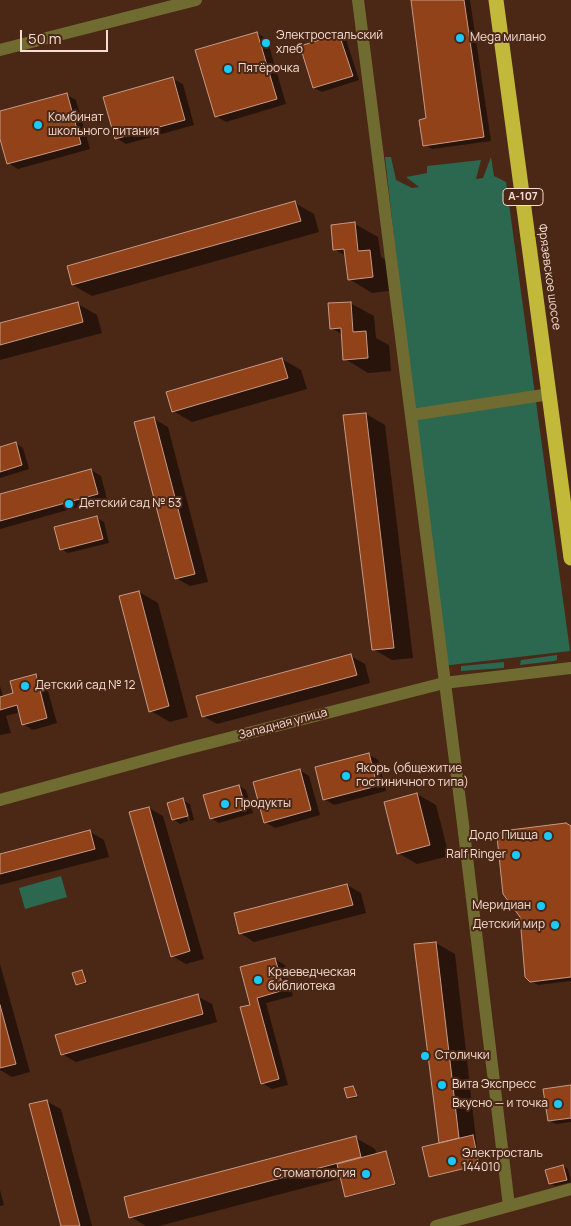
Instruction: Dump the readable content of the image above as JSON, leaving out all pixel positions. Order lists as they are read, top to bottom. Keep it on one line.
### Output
{"streets":{"highway":["А-107","Фрязевское шоссе"],"street":["Западная улица"]},"places":["Mega милано","Электростальский хлеб","Пятёрочка","Комбинат школьного питания","Детский сад № 53","Детский сад № 12","Якорь (общежитие гостиничного типа)","Продукты","Додо Пицца","Ralf Ringer","Меридиан","Детский мир","Краеведческая библиотека","Столички","Вита Экспресс","Вкусно — и точка","Электросталь 144010","Стоматология"],"scale_bar":"50 m"}
